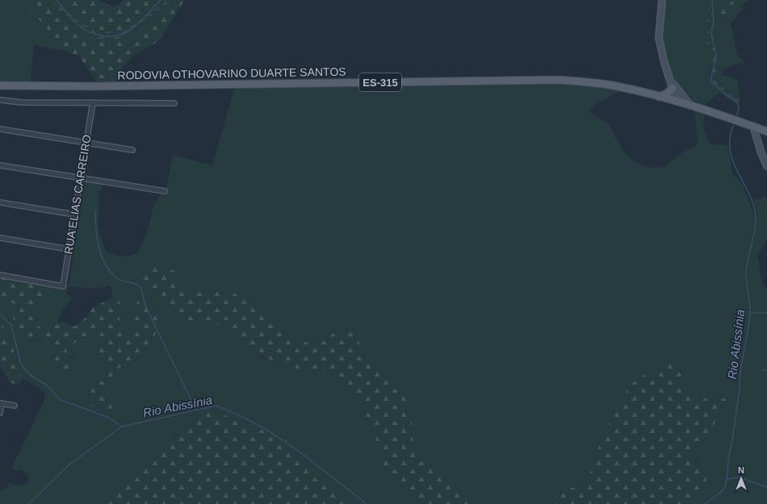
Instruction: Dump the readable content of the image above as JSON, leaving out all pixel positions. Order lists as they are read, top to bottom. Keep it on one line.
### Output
{"streets":{"main road":["RODOVIA OTHOVARINO DUARTE SANTOS","ES-315"],"street":["RUA ELIAS CARREIRO"]},"water":["Rio Abissínia"],"north":"top"}
